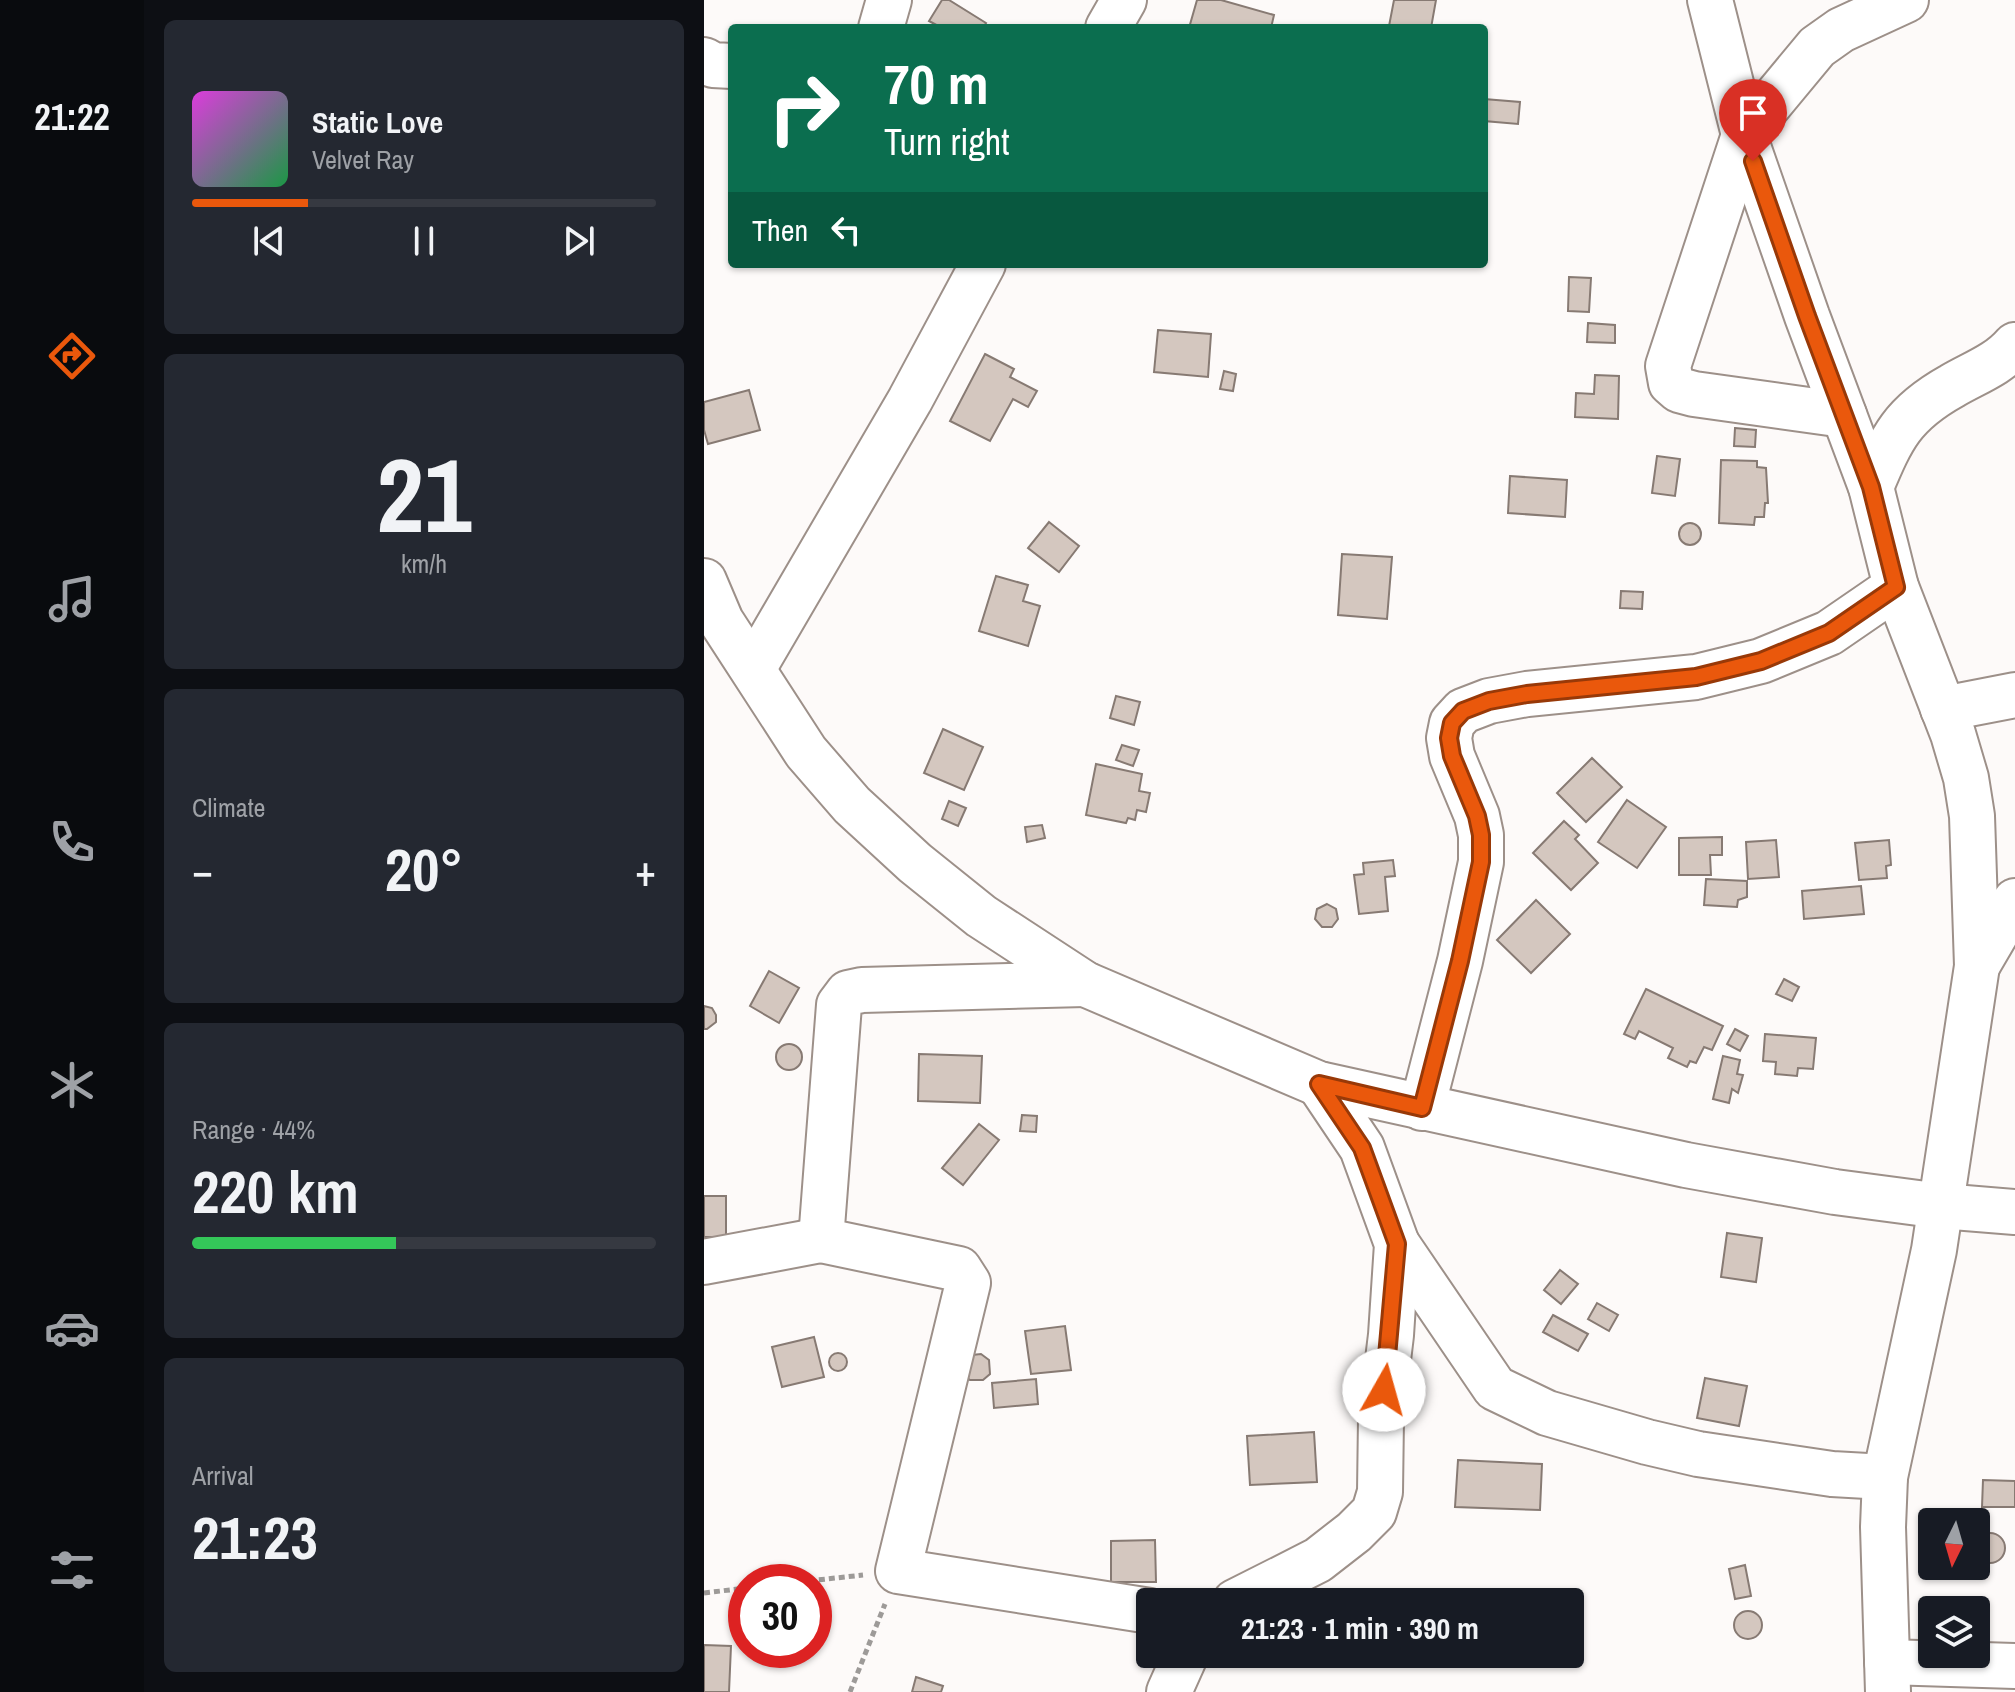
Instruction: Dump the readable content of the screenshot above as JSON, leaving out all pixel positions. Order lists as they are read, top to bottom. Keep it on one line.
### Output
{"north":"bottom","page":{"tabs":"21:22","turn":["70 m","Turn right"],"song":["Static Love","Velvet Ray"],"then":"Then","tile":[["21","km/h"],"Climate",["Range · 44%","220 km"],["Arrival","21:23"]],"heat":["−","20°","+"],"limit":"30","trip":"21:23 · 1 min · 390 m"}}
